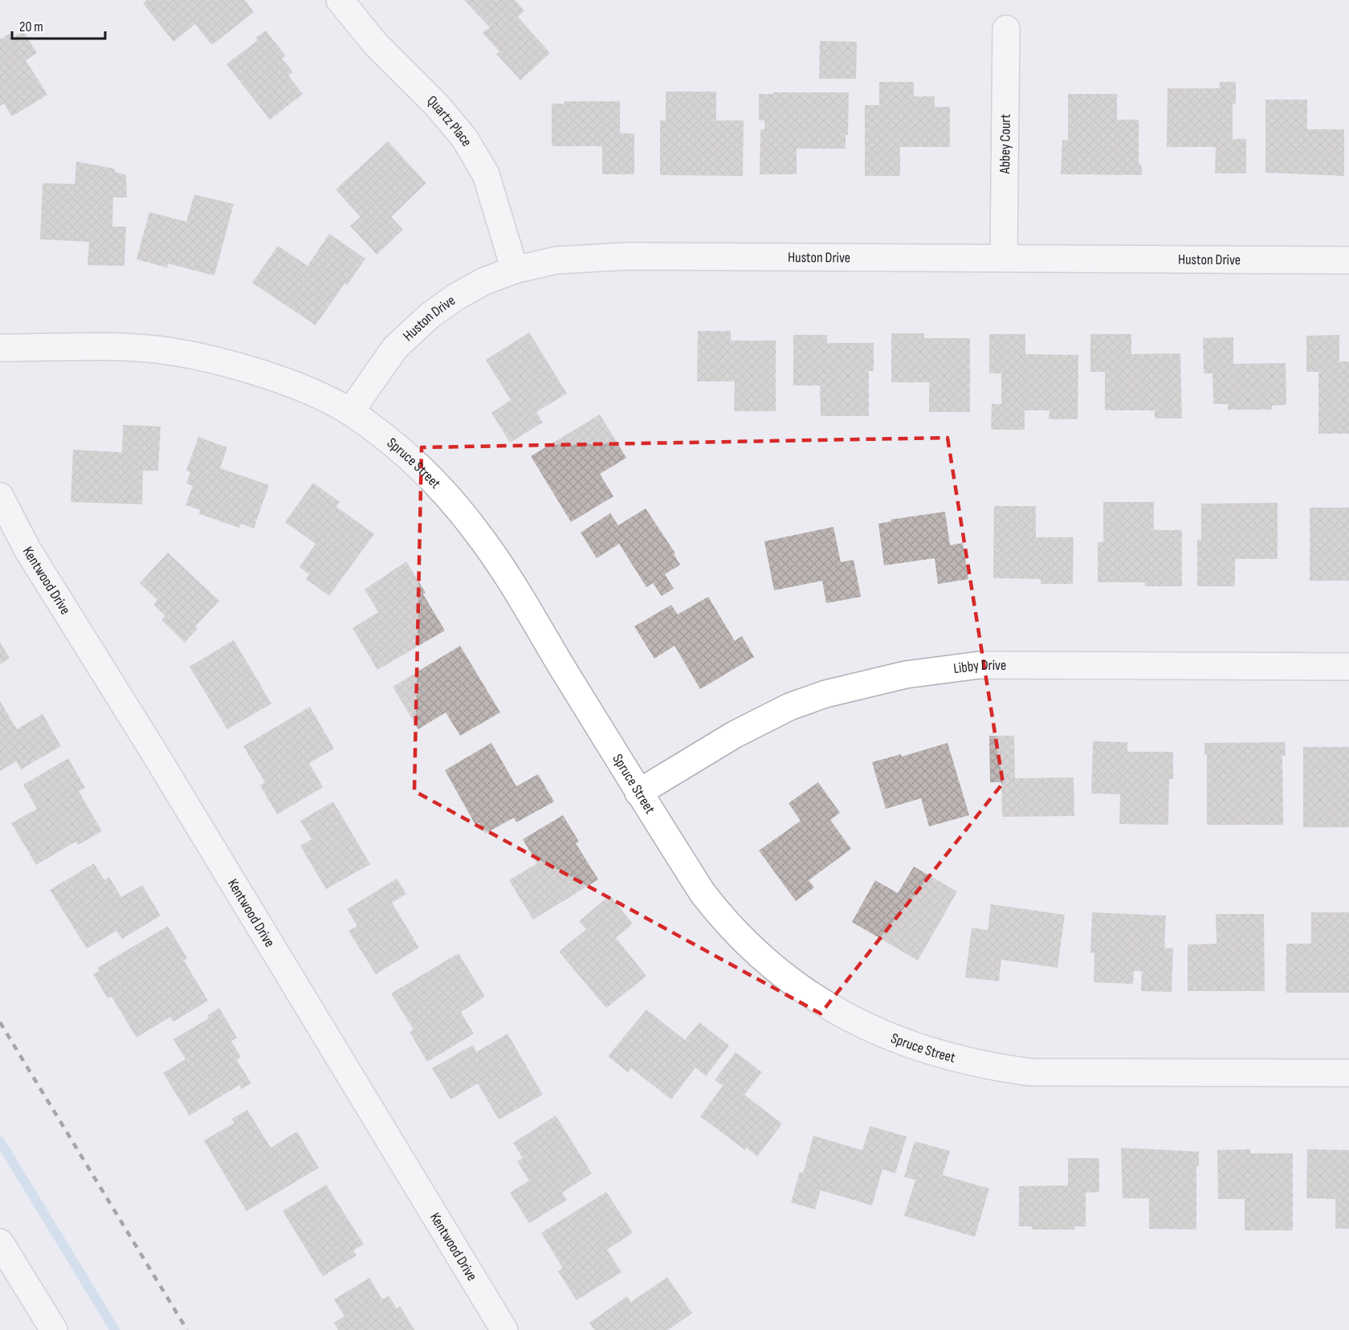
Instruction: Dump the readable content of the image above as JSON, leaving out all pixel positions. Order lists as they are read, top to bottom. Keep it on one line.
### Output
{"streets":{"street":["Quartz Place","Abbey Court","Huston Drive","Spruce Street","Kentwood Drive","Libby Drive"]},"crossings":[["Quartz Place","Huston Drive"],["Abbey Court","Huston Drive"],["Huston Drive","Spruce Street"],["Spruce Street","Libby Drive"]],"scale_bar":"20 m"}
